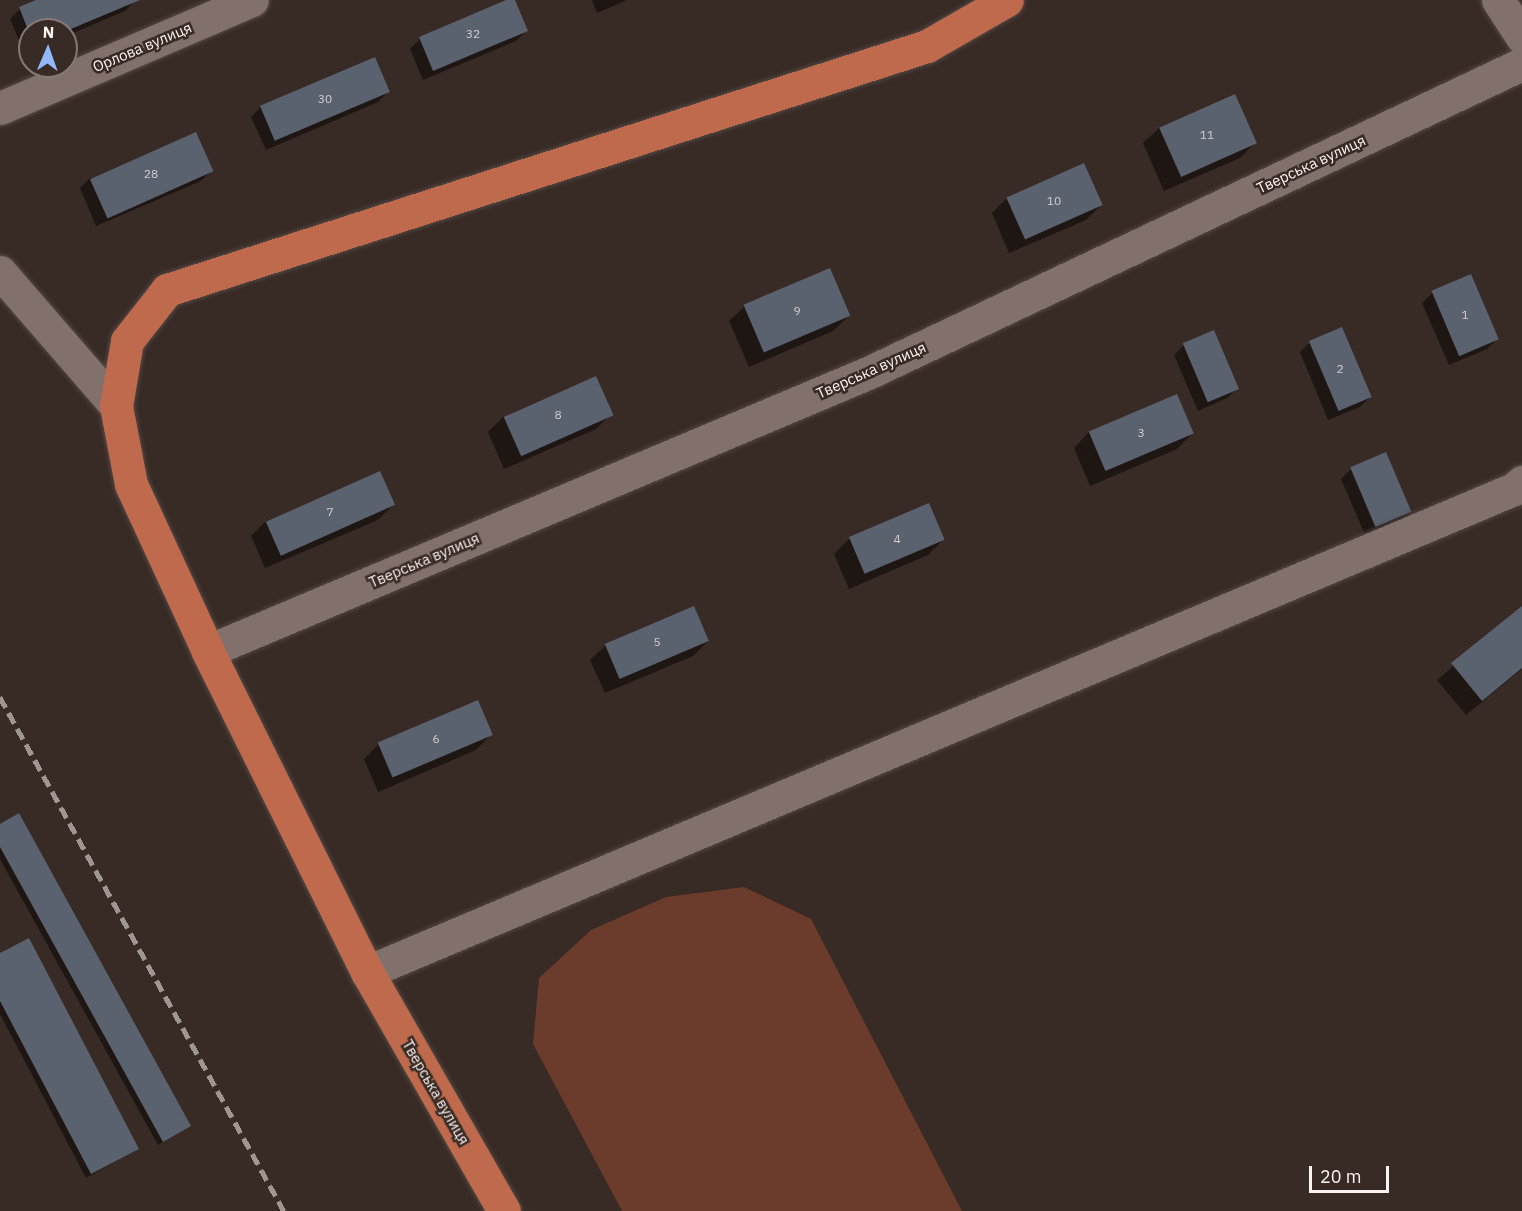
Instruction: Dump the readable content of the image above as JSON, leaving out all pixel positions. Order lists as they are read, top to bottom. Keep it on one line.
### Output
{"streets":{"main road":["Тверська вулиця"],"street":["Орлова вулиця"]},"house_numbers":["32","30","11","28","10","9","1","2","8","3","7","4","5","6"],"scale_bar":"20 m","north":"top"}
